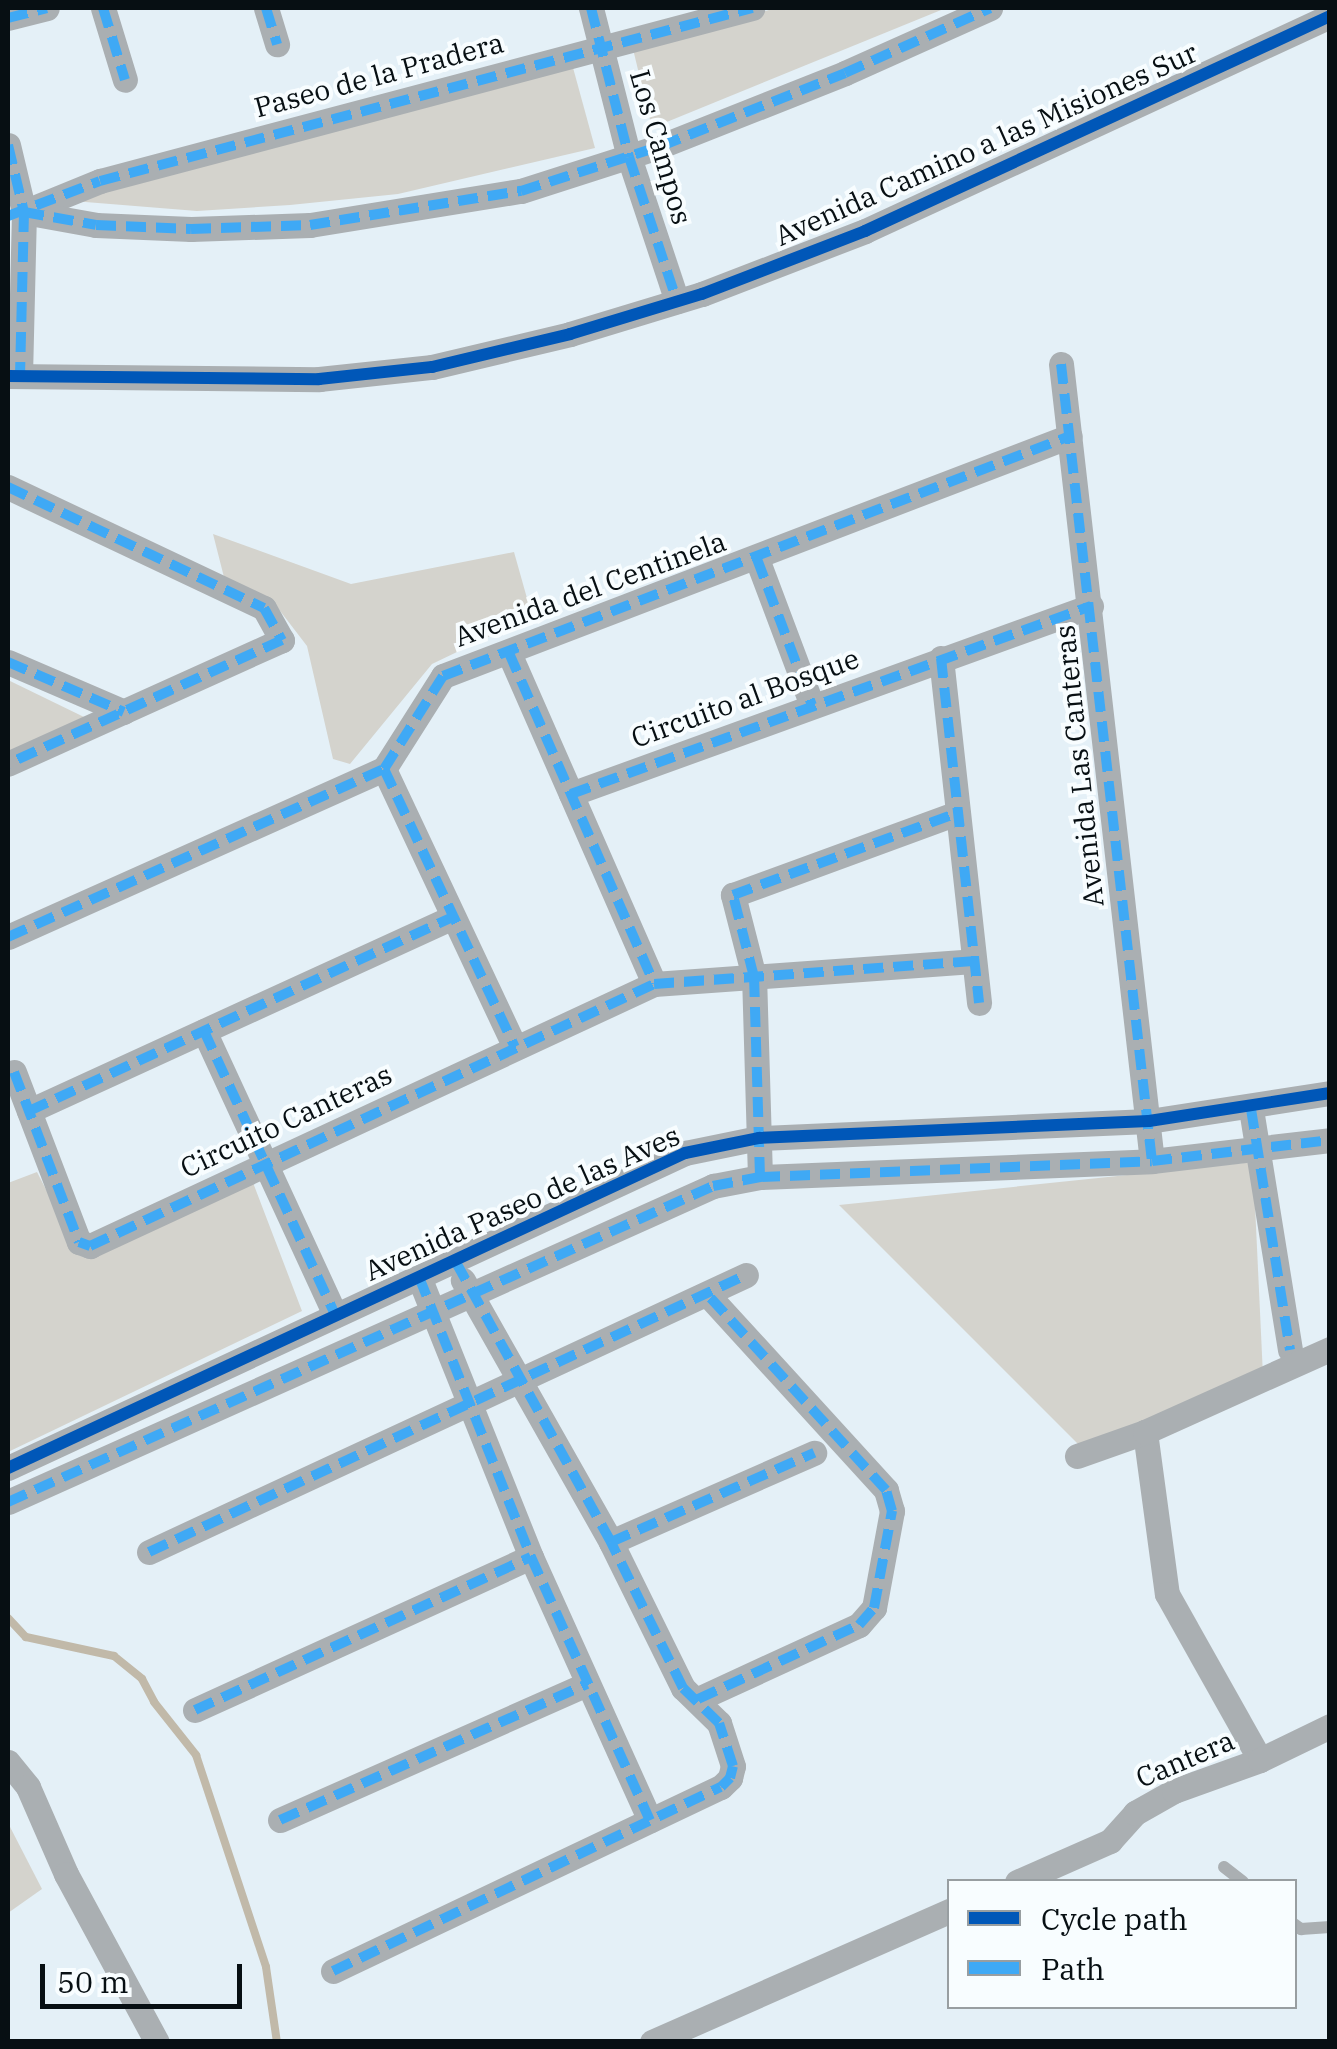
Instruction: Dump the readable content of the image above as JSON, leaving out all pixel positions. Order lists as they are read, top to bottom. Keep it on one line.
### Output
{"streets":{"street":["Paseo de la Pradera","Avenida Camino a las Misiones Sur","Los Campos","Avenida del Centinela","Circuito al Bosque","Avenida Las Canteras","Circuito Canteras","Avenida Paseo de las Aves","Cantera"]},"crossings":[["Paseo de la Pradera","Los Campos"],["Avenida Camino a las Misiones Sur","Los Campos"],["Avenida del Centinela","Avenida Las Canteras"],["Circuito al Bosque","Avenida Las Canteras"],["Avenida Las Canteras","Avenida Paseo de las Aves"]],"legend":["Cycle path","Path"],"scale_bar":"50 m"}
